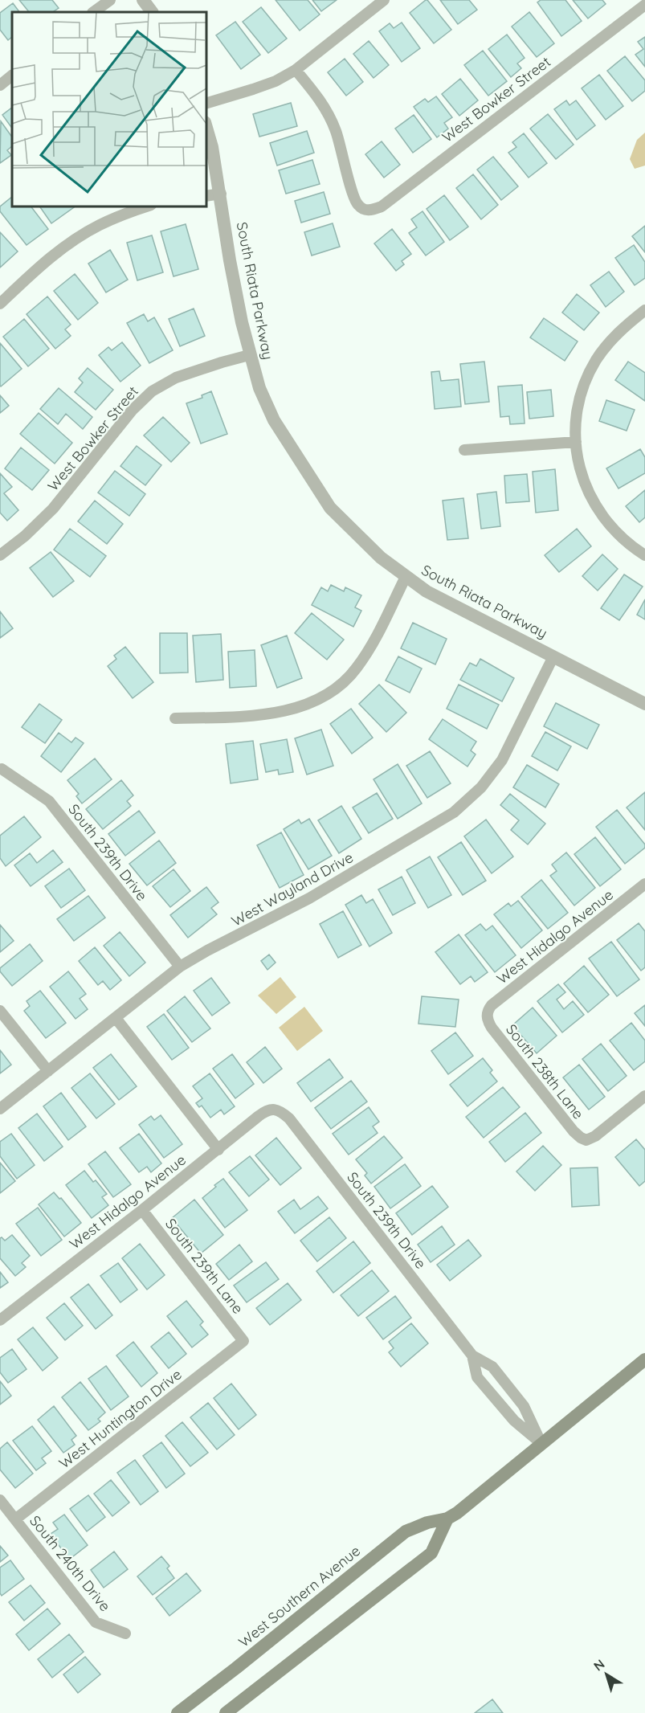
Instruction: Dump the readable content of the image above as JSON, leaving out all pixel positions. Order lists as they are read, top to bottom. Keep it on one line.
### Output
{"streets":{"main road":["West Southern Avenue"],"street":["West Bowker Street","South Riata Parkway","South 239th Drive","West Wayland Drive","West Hidalgo Avenue","South 238th Lane","South 239th Lane","West Huntington Drive","South 240th Drive"]},"crossings":[["West Bowker Street","South Riata Parkway"],["South Riata Parkway","West Wayland Drive"],["South 239th Drive","West Wayland Drive"],["South 239th Drive","West Hidalgo Avenue"],["South 239th Drive","West Southern Avenue"],["West Hidalgo Avenue","South 238th Lane"],["West Hidalgo Avenue","South 239th Lane"],["South 239th Lane","West Huntington Drive"],["West Huntington Drive","South 240th Drive"]],"north":"top left"}
